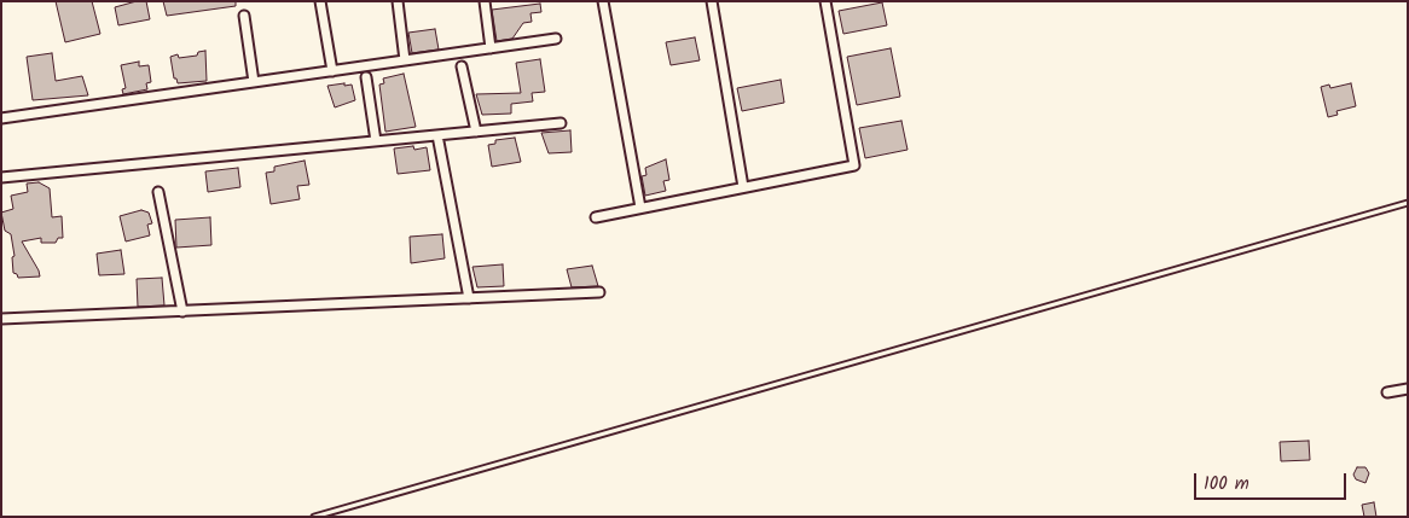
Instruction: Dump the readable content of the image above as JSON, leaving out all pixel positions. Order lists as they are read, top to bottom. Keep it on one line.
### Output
{"scale_bar":"100 m"}
